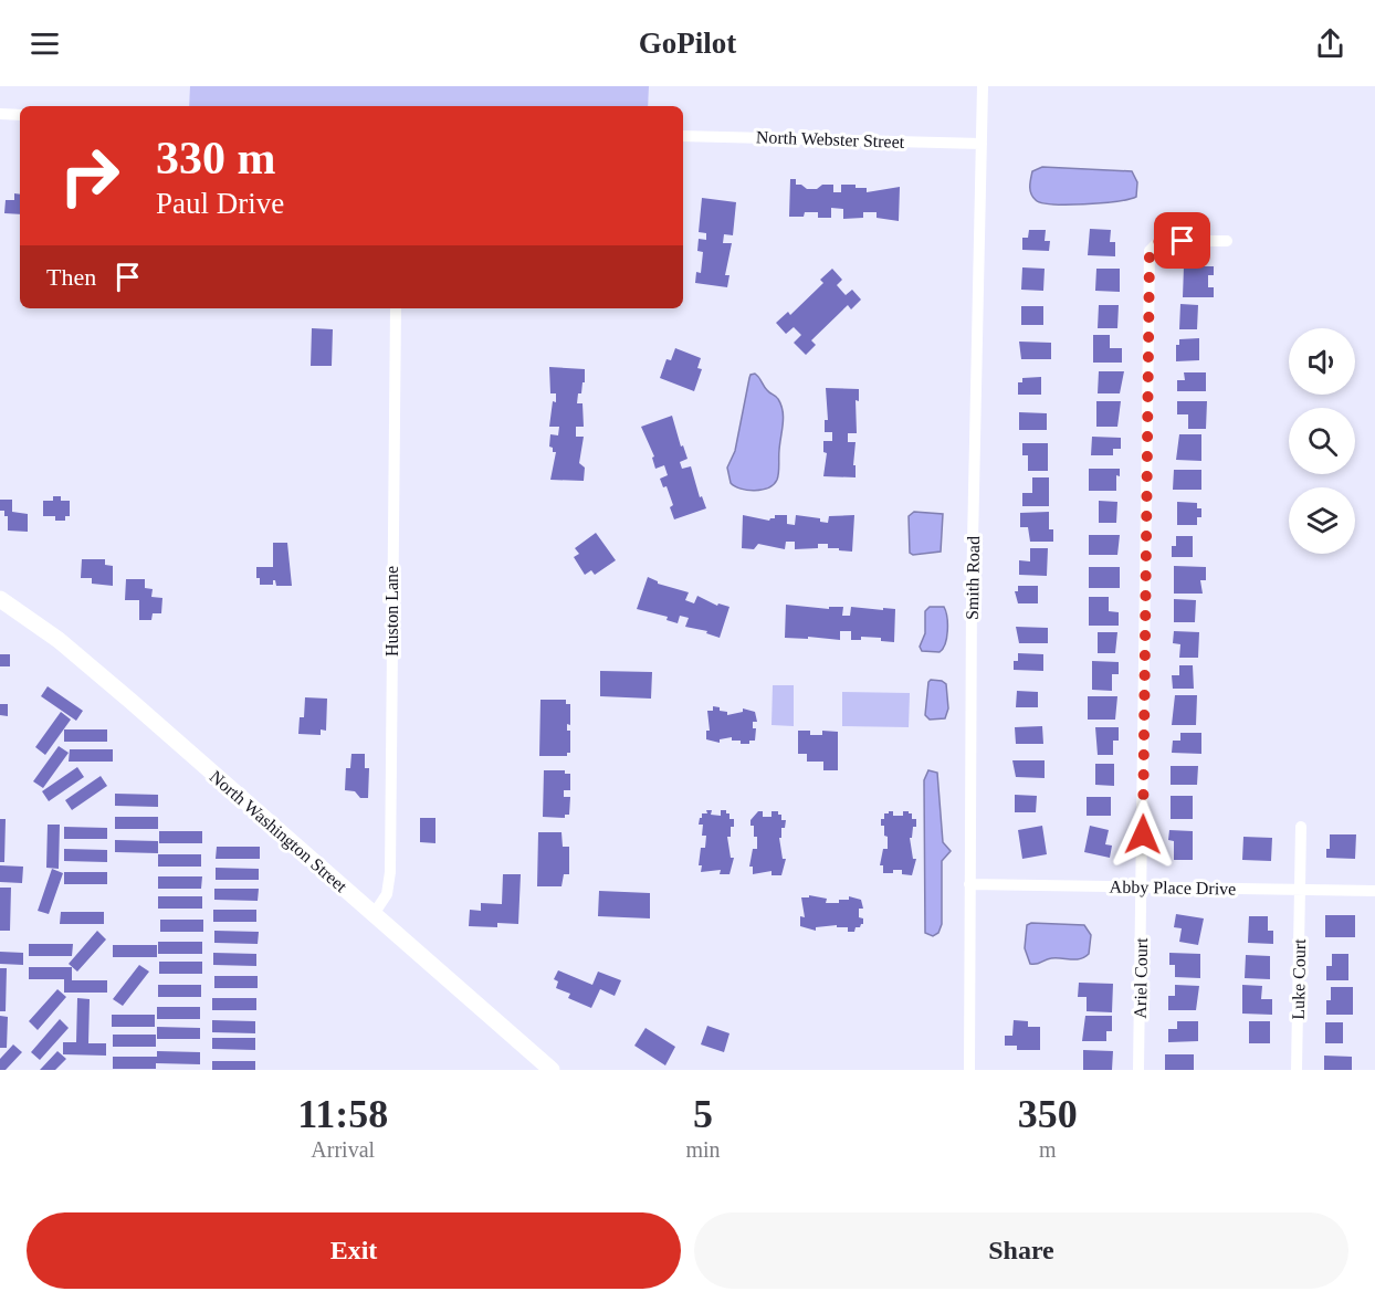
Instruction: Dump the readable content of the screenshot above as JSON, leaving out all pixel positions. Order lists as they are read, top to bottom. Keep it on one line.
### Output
{"streets":{"main road":["North Washington Street"],"street":["North Webster Street","Smith Road","Huston Lane","Abby Place Drive","Ariel Court","Luke Court"]},"crossings":[["North Webster Street","Smith Road"],["Smith Road","Abby Place Drive"],["Huston Lane","North Washington Street"],["Abby Place Drive","Ariel Court"],["Abby Place Drive","Luke Court"]],"page":{"header":"GoPilot","turn":["330 m","Paul Drive"],"then":"Then","eta":["11:58","Arrival","5","min","350","m"],"buttons":["Exit","Share"]}}
